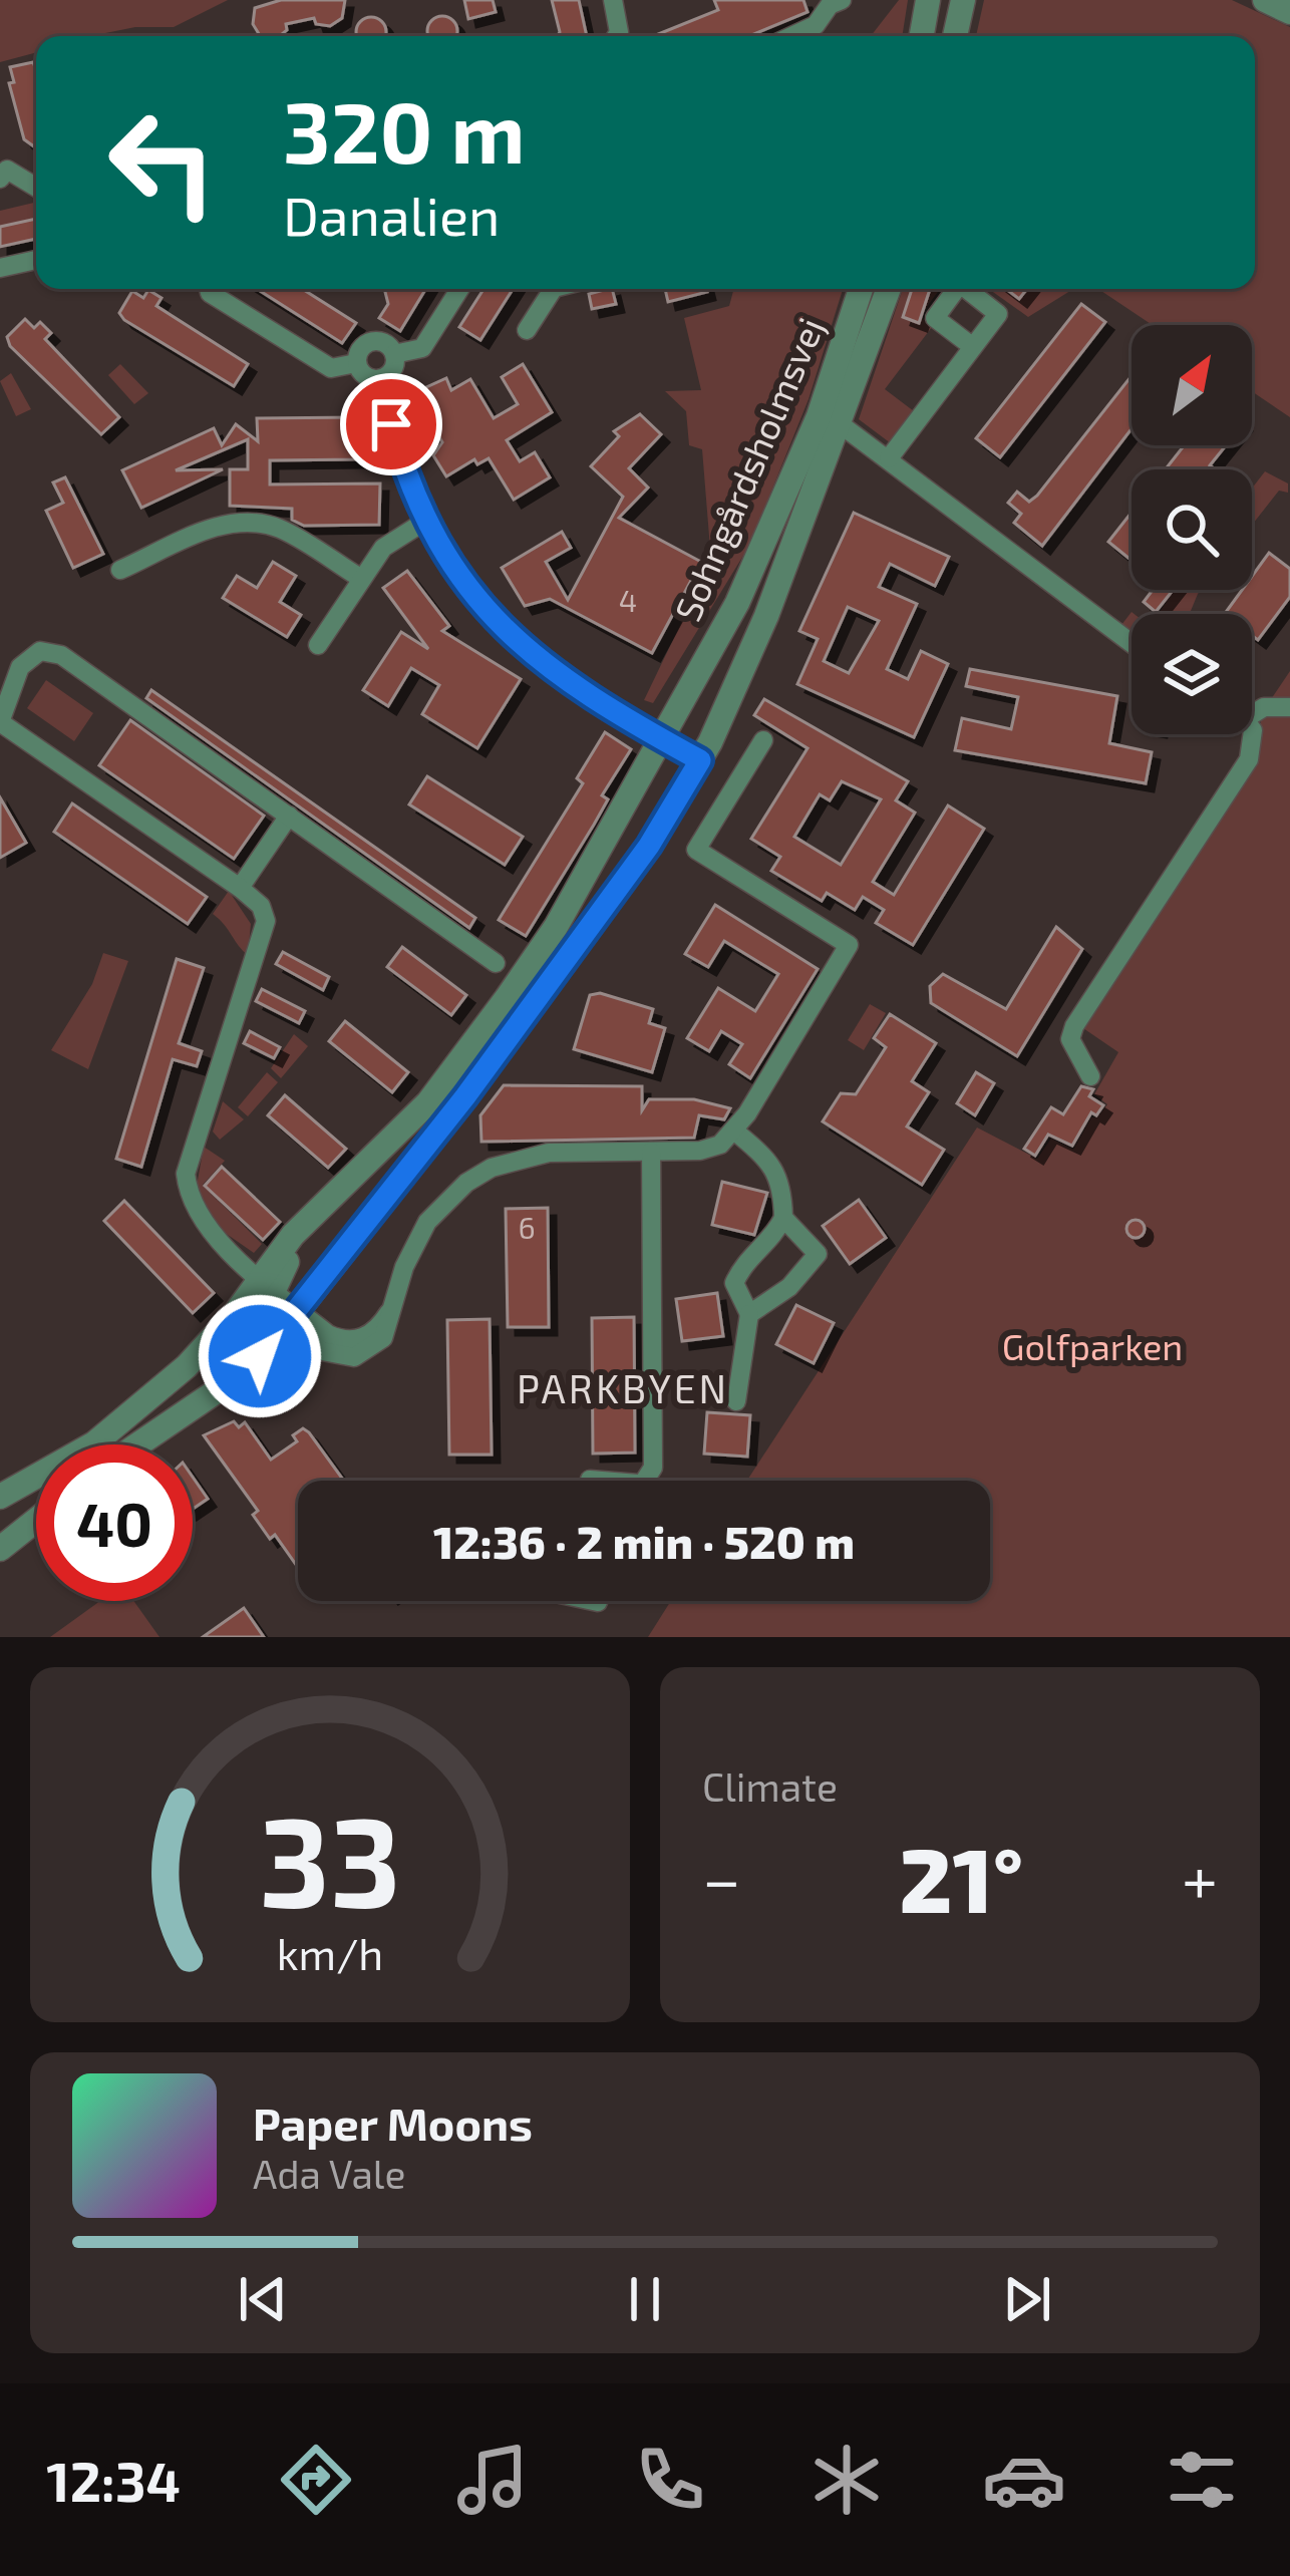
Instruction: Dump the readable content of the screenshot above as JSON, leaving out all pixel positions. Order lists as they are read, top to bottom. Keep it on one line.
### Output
{"streets":{"street":["Sohngårdsholmsvej"]},"districts":["PARKBYEN"],"parks":["Golfparken"],"house_numbers":["4","6"],"north":"top right","page":{"turn":["320 m","Danalien"],"limit":"40","trip":"12:36 · 2 min · 520 m","tile":"Climate","heat":["−","21°","+"],"song":["Paper Moons","Ada Vale"],"tabs":"12:34","gauge":["33","km/h"]}}
